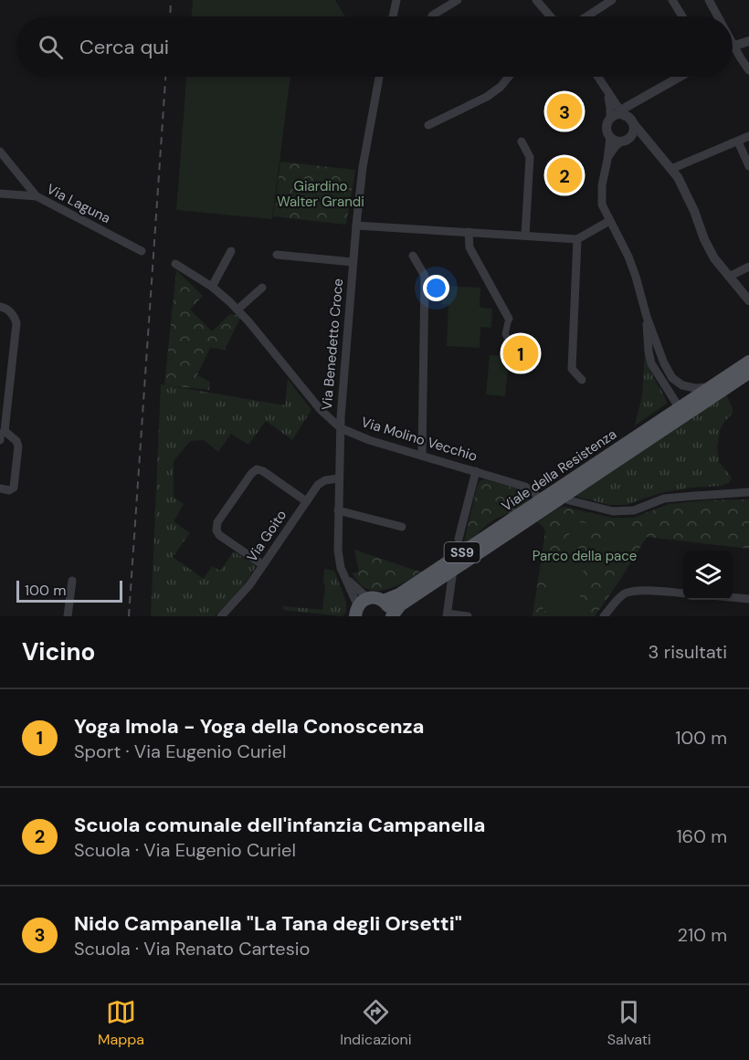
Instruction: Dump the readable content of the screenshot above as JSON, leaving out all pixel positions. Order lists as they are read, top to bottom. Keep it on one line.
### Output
{"streets":{"main road":["Viale della Resistenza","SS9"],"street":["Via Laguna","Via Benedetto Croce","Via Molino Vecchio","Via Goito"]},"crossings":[["Via Benedetto Croce","Via Molino Vecchio"],["Via Benedetto Croce","Viale della Resistenza"],["Via Benedetto Croce","Via Goito"],["Via Molino Vecchio","Viale della Resistenza"]],"parks":["Giardino Walter Grandi","Parco della pace"],"scale_bar":"100 m","page":{"search":"Cerca qui","pins":["3","2","1"],"scale":"100 m","heading":["Vicino","3 risultati"],"list":[{"mark":"1","name":"Yoga Imola - Yoga della Conoscenza","note":"Sport · Via Eugenio Curiel","value":"100 m"},{"mark":"2","name":"Scuola comunale dell'infanzia Campanella","note":"Scuola · Via Eugenio Curiel","value":"160 m"},{"mark":"3","name":"Nido Campanella \"La Tana degli Orsetti\"","note":"Scuola · Via Renato Cartesio","value":"210 m"}],"nav":["Mappa","Indicazioni","Salvati"]}}
